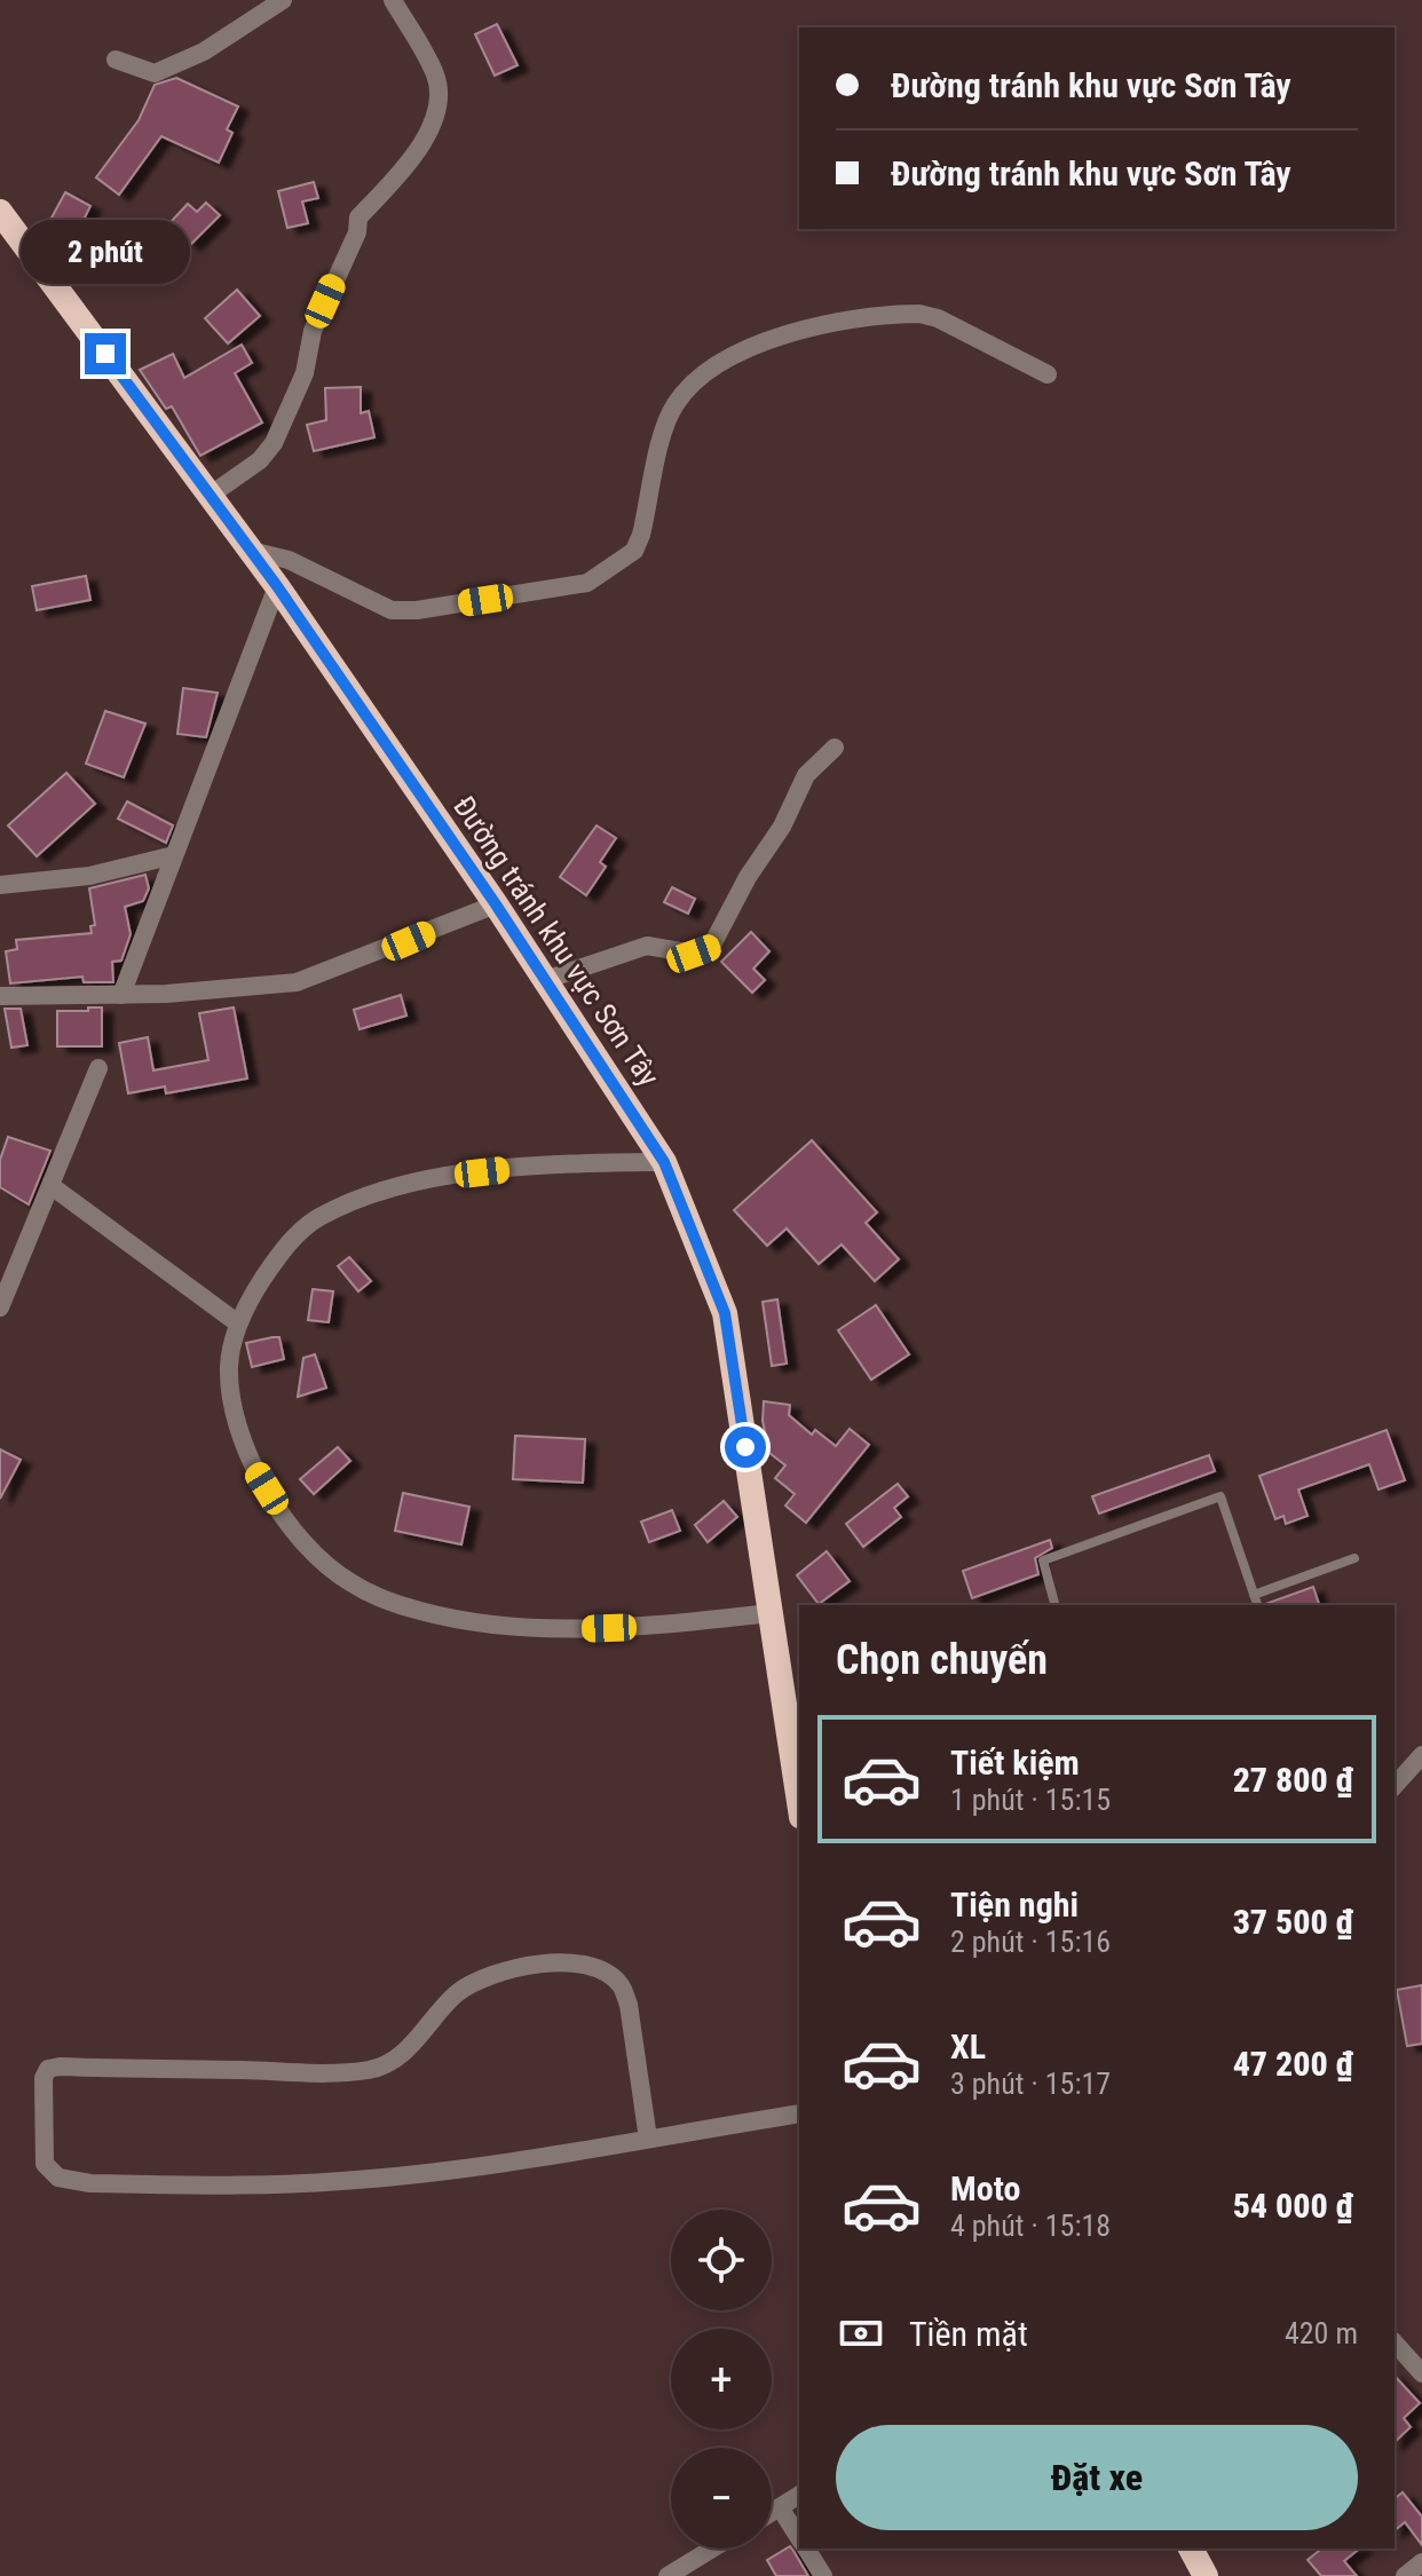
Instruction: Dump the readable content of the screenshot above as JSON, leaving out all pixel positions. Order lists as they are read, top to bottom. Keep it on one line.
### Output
{"streets":{"highway":["Đường tránh khu vực Sơn Tây"]},"page":{"banner":["Đường tránh khu vực Sơn Tây","Đường tránh khu vực Sơn Tây"],"bubble":"2 phút","heading":"Chọn chuyến","list":[{"name":"Tiết kiệm","note":"1 phút · 15:15","value":"27 800 ₫"},{"name":"Tiện nghi","note":"2 phút · 15:16","value":"37 500 ₫"},{"name":"XL","note":"3 phút · 15:17","value":"47 200 ₫"},{"name":"Moto","note":"4 phút · 15:18","value":"54 000 ₫"}],"map_buttons":["+","−"],"pay":["Tiền mặt","420 m"],"buttons":"Đặt xe"}}
